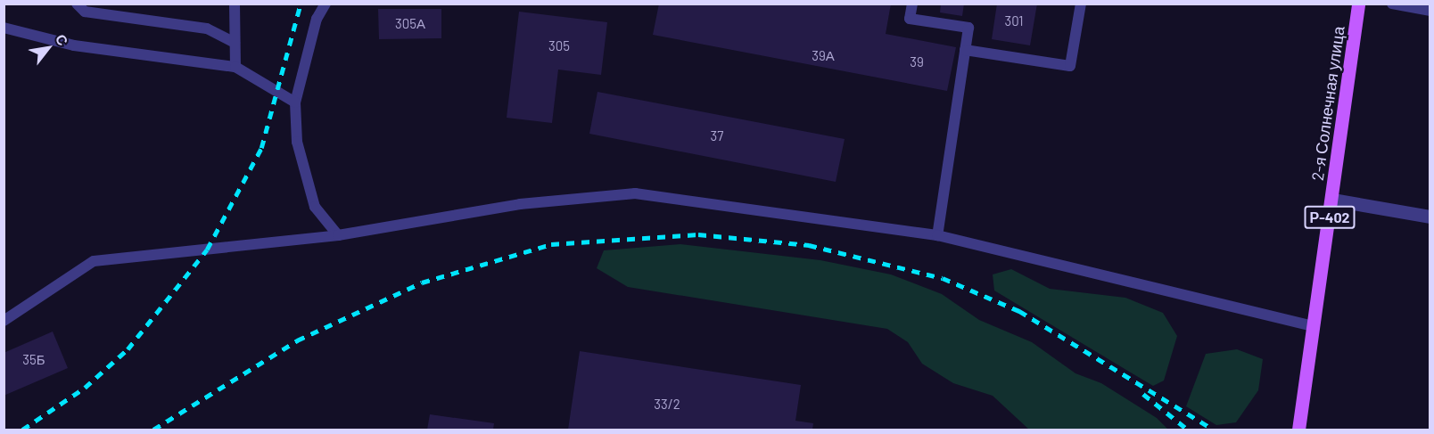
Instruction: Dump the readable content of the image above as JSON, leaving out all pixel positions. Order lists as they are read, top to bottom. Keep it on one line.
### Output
{"streets":{"main road":["2-я Солнечная улица","Р-402"]},"house_numbers":["301","305А","305","39А","39","37","35Б","33/2"],"north":"top right"}
